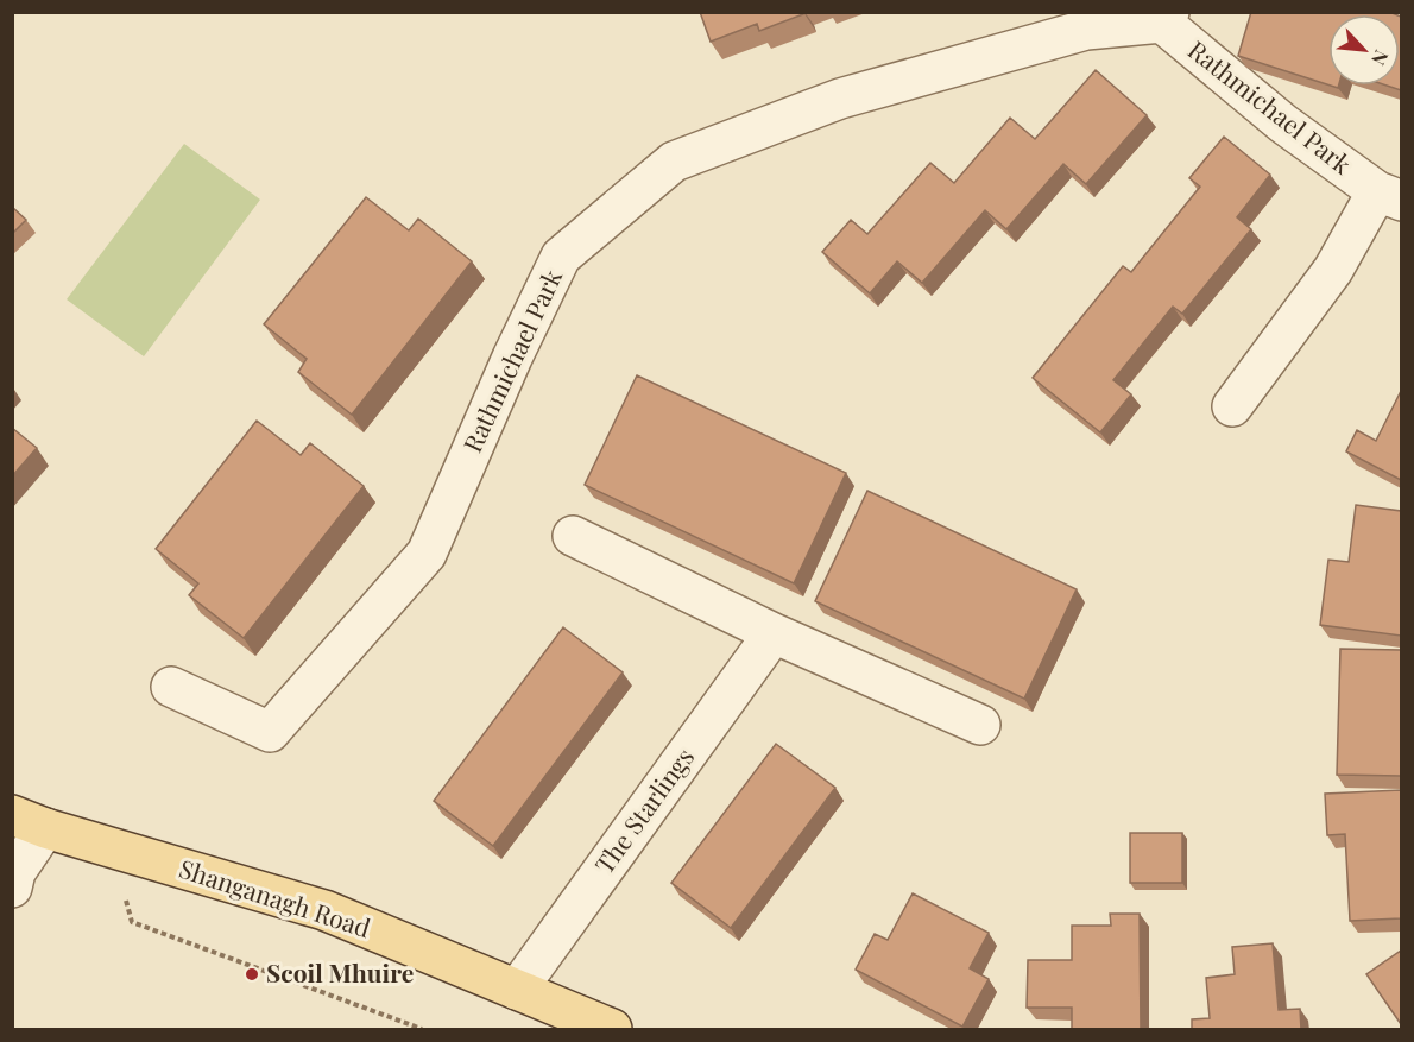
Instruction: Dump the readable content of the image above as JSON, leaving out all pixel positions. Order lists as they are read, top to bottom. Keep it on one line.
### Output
{"streets":{"main road":["Shanganagh Road"],"street":["Rathmichael Park","The Starlings"]},"crossings":[["The Starlings","Shanganagh Road"]],"places":["Scoil Mhuire"],"north":"bottom right"}
